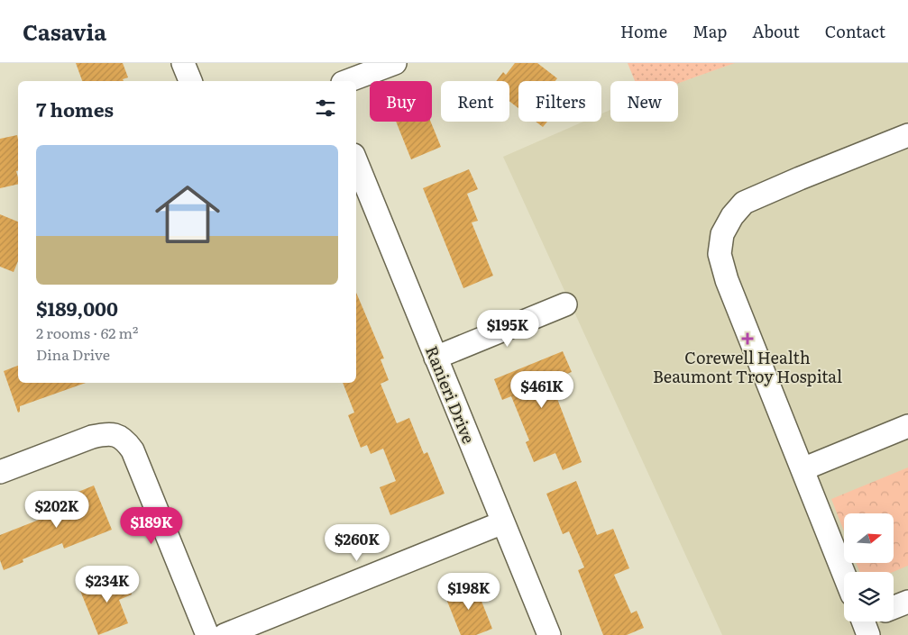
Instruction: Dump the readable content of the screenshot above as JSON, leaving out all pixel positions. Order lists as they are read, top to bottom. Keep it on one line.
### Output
{"streets":{"street":["Ranieri Drive"]},"places":{"health":["Corewell Health Beaumont Troy Hospital"]},"north":"right","page":{"header":"Casavia","nav":["Home","Map","About","Contact"],"chip":["Buy","Rent","Filters","New"],"heading":"7 homes","list":[{"name":"$189,000","note":"2 rooms · 62 m² · Dina Drive"}],"price":["$195K","$461K","$202K","$189K","$260K","$234K","$198K"]}}
